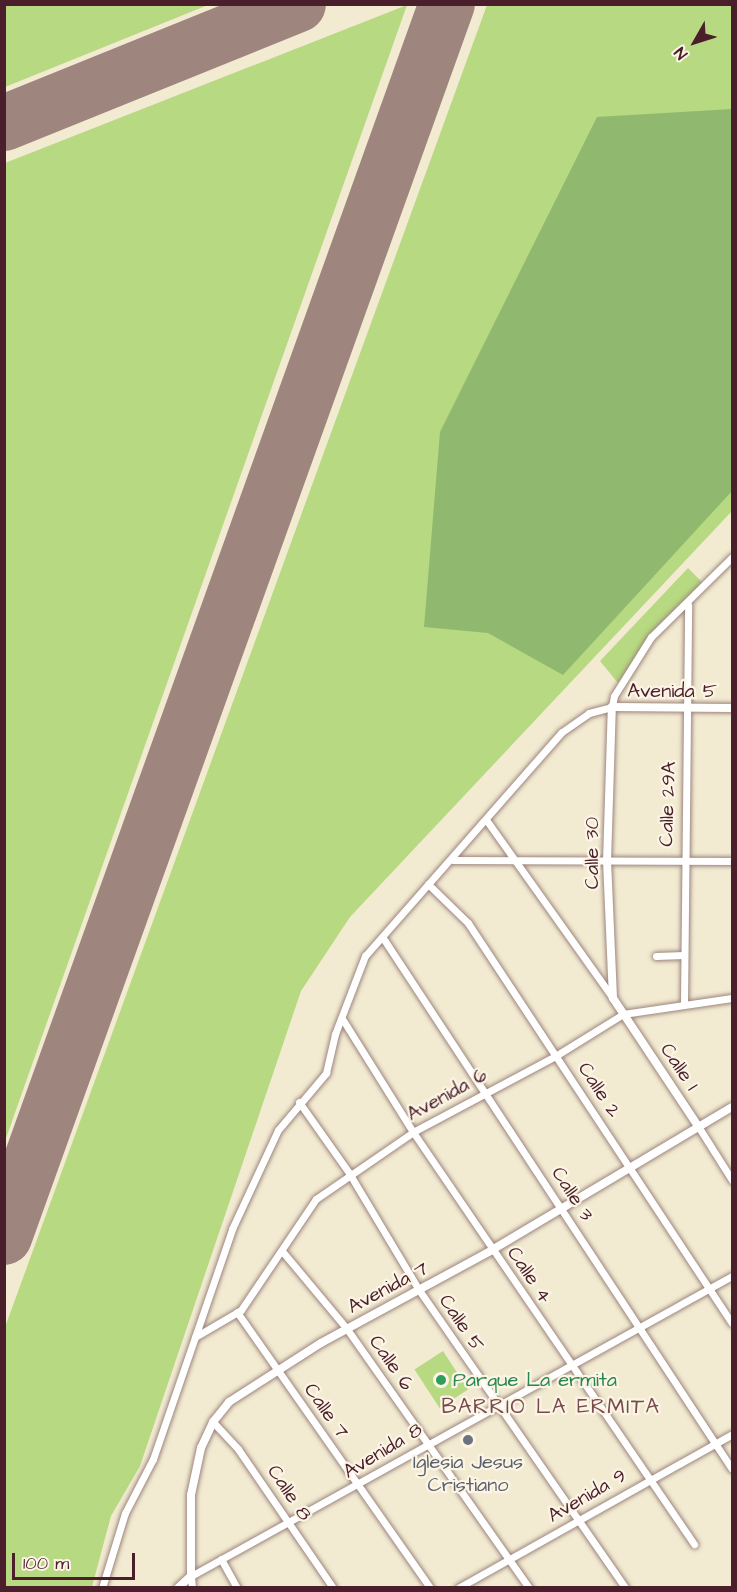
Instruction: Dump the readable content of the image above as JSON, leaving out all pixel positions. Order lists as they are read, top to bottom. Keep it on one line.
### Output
{"streets":{"street":["Avenida 5","Calle 29A","Calle 30","Calle 1","Calle 2","Avenida 6","Calle 3","Calle 4","Avenida 7","Calle 5","Calle 6","Calle 7","Avenida 8","Calle 8","Avenida 9"]},"crossings":[["Avenida 5","Calle 29A"],["Avenida 5","Calle 30"],["Calle 29A","Avenida 6"],["Calle 30","Calle 1"],["Calle 1","Avenida 6"],["Calle 1","Avenida 7"],["Calle 2","Avenida 6"],["Calle 2","Avenida 7"],["Calle 2","Avenida 8"],["Avenida 6","Calle 3"],["Avenida 6","Calle 4"],["Avenida 6","Calle 5"],["Avenida 6","Calle 6"],["Avenida 6","Calle 7"],["Calle 3","Avenida 7"],["Calle 3","Avenida 8"],["Calle 3","Avenida 9"],["Calle 4","Avenida 7"],["Calle 4","Avenida 8"],["Calle 4","Avenida 9"],["Avenida 7","Calle 5"],["Avenida 7","Calle 6"],["Avenida 7","Calle 7"],["Avenida 7","Avenida 8"],["Avenida 7","Calle 8"],["Calle 5","Avenida 8"],["Calle 5","Avenida 9"],["Calle 6","Avenida 8"],["Calle 6","Avenida 9"],["Calle 7","Avenida 8"],["Avenida 8","Calle 8"]],"districts":["BARRIO LA ERMITA"],"places":["Parque La ermita","Iglesia Jesus Cristiano"],"scale_bar":"100 m","north":"bottom left"}
